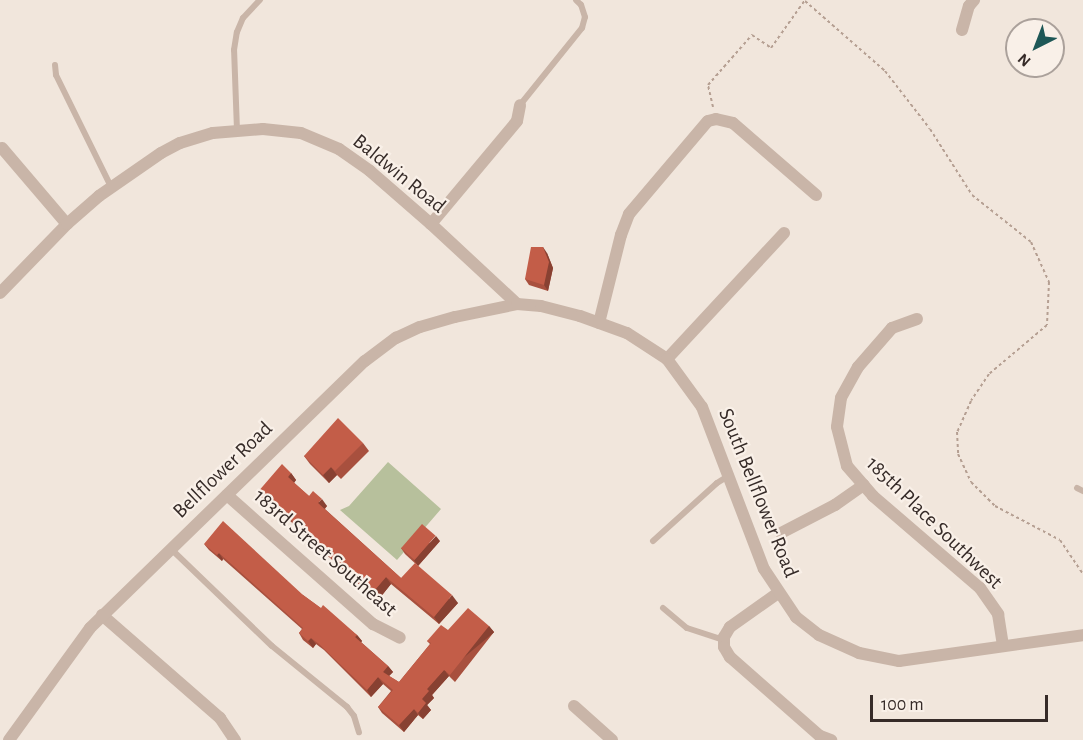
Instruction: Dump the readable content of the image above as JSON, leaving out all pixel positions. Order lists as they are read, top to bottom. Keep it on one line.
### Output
{"streets":{"street":["Baldwin Road","Bellflower Road","South Bellflower Road","185th Place Southwest","183rd Street Southeast"]},"crossings":[["Baldwin Road","Bellflower Road"],["Baldwin Road","South Bellflower Road"],["Bellflower Road","South Bellflower Road"],["Bellflower Road","183rd Street Southeast"],["South Bellflower Road","185th Place Southwest"]],"scale_bar":"100 m","north":"bottom left"}
